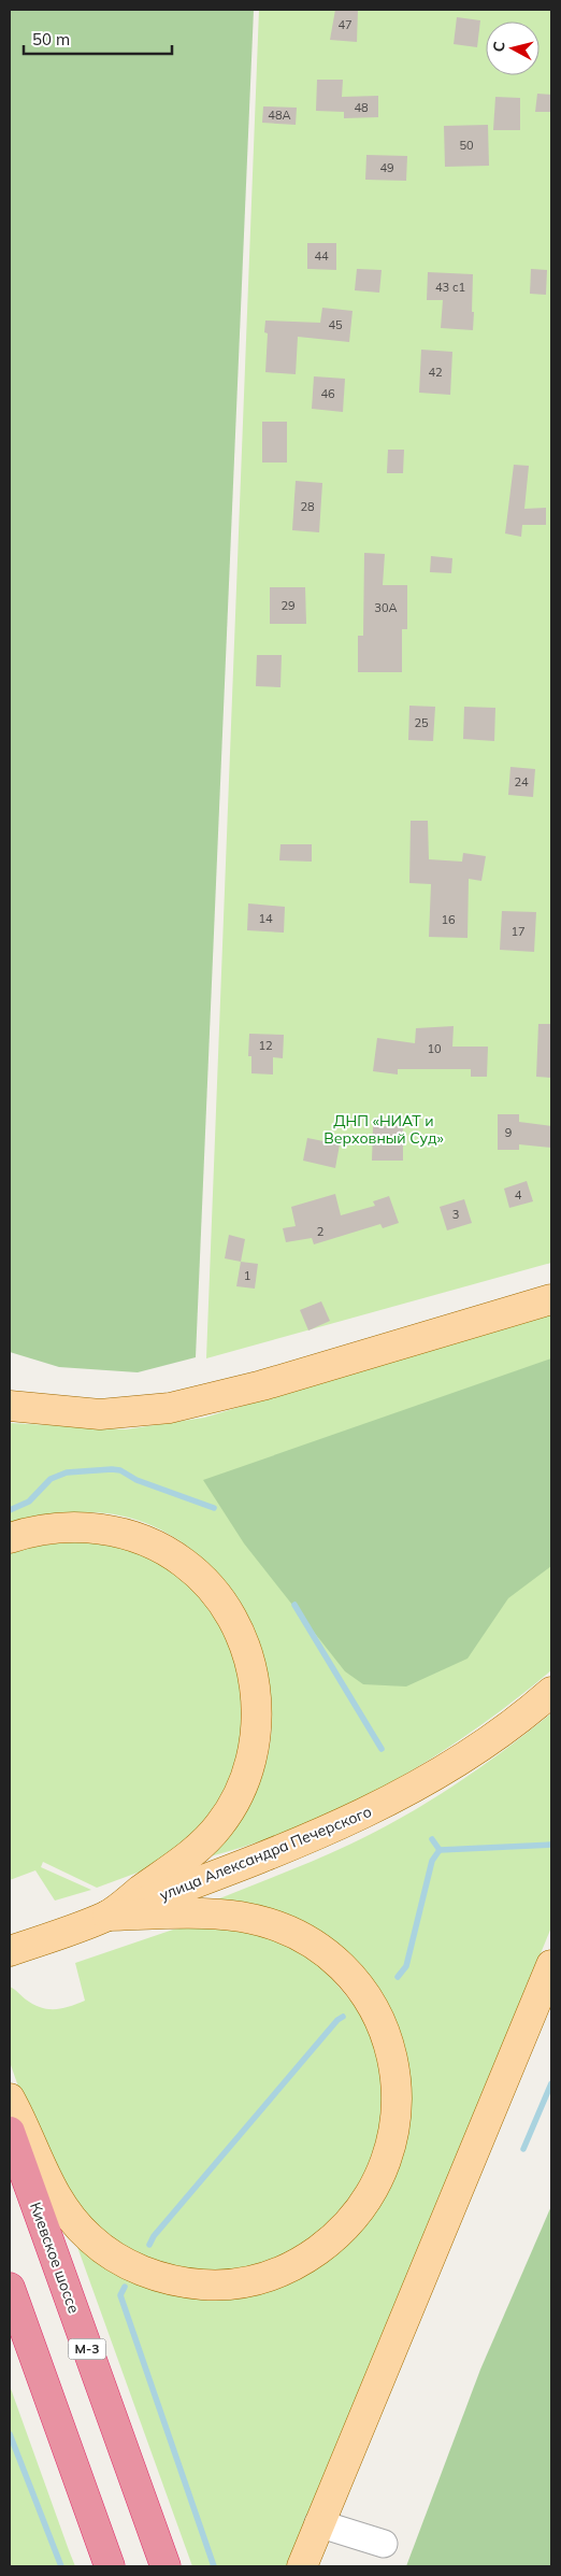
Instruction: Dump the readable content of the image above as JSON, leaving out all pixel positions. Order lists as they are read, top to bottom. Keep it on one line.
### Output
{"streets":{"highway":["Киевское шоссе","М-3"],"main road":["улица Александра Печерского"]},"parks":["ДНП «НИАТ и Верховный Суд»"],"house_numbers":["47","48","48А","50","49","44","43 с1","45","42","46","28","29","30А","25","24","14","16","17","12","10","9","4","3","2","1"],"scale_bar":"50 m","north":"left"}
